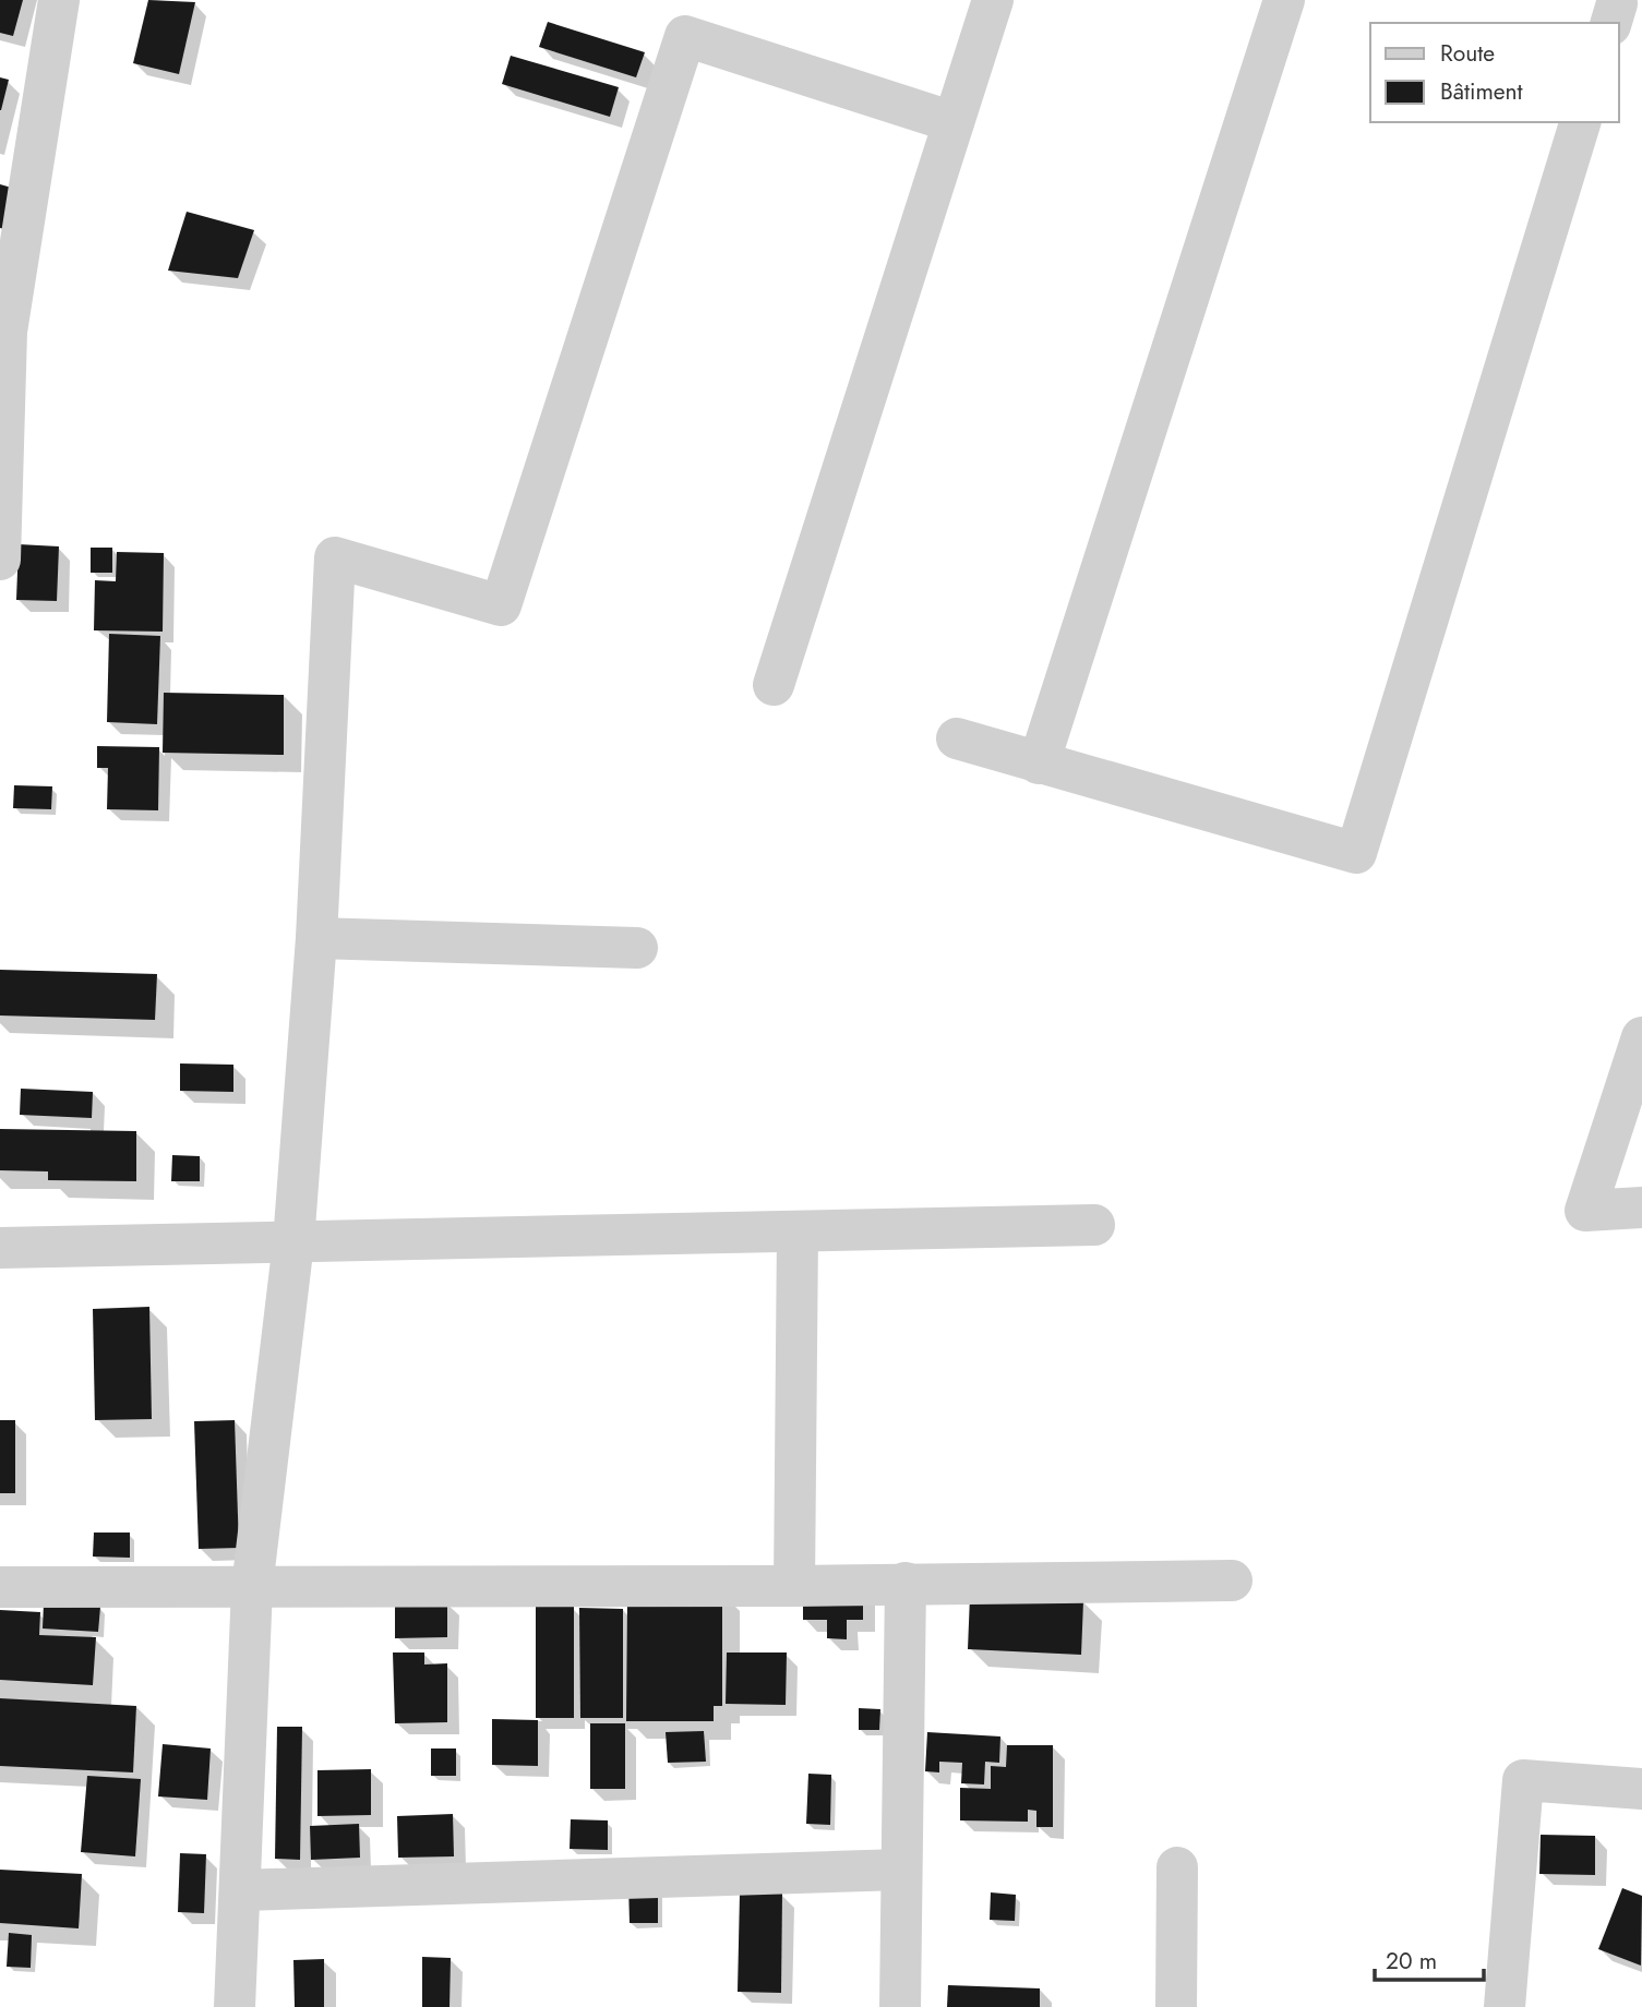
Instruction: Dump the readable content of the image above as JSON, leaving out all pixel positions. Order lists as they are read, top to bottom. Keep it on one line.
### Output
{"legend":["Route","Bâtiment"],"scale_bar":"20 m"}
